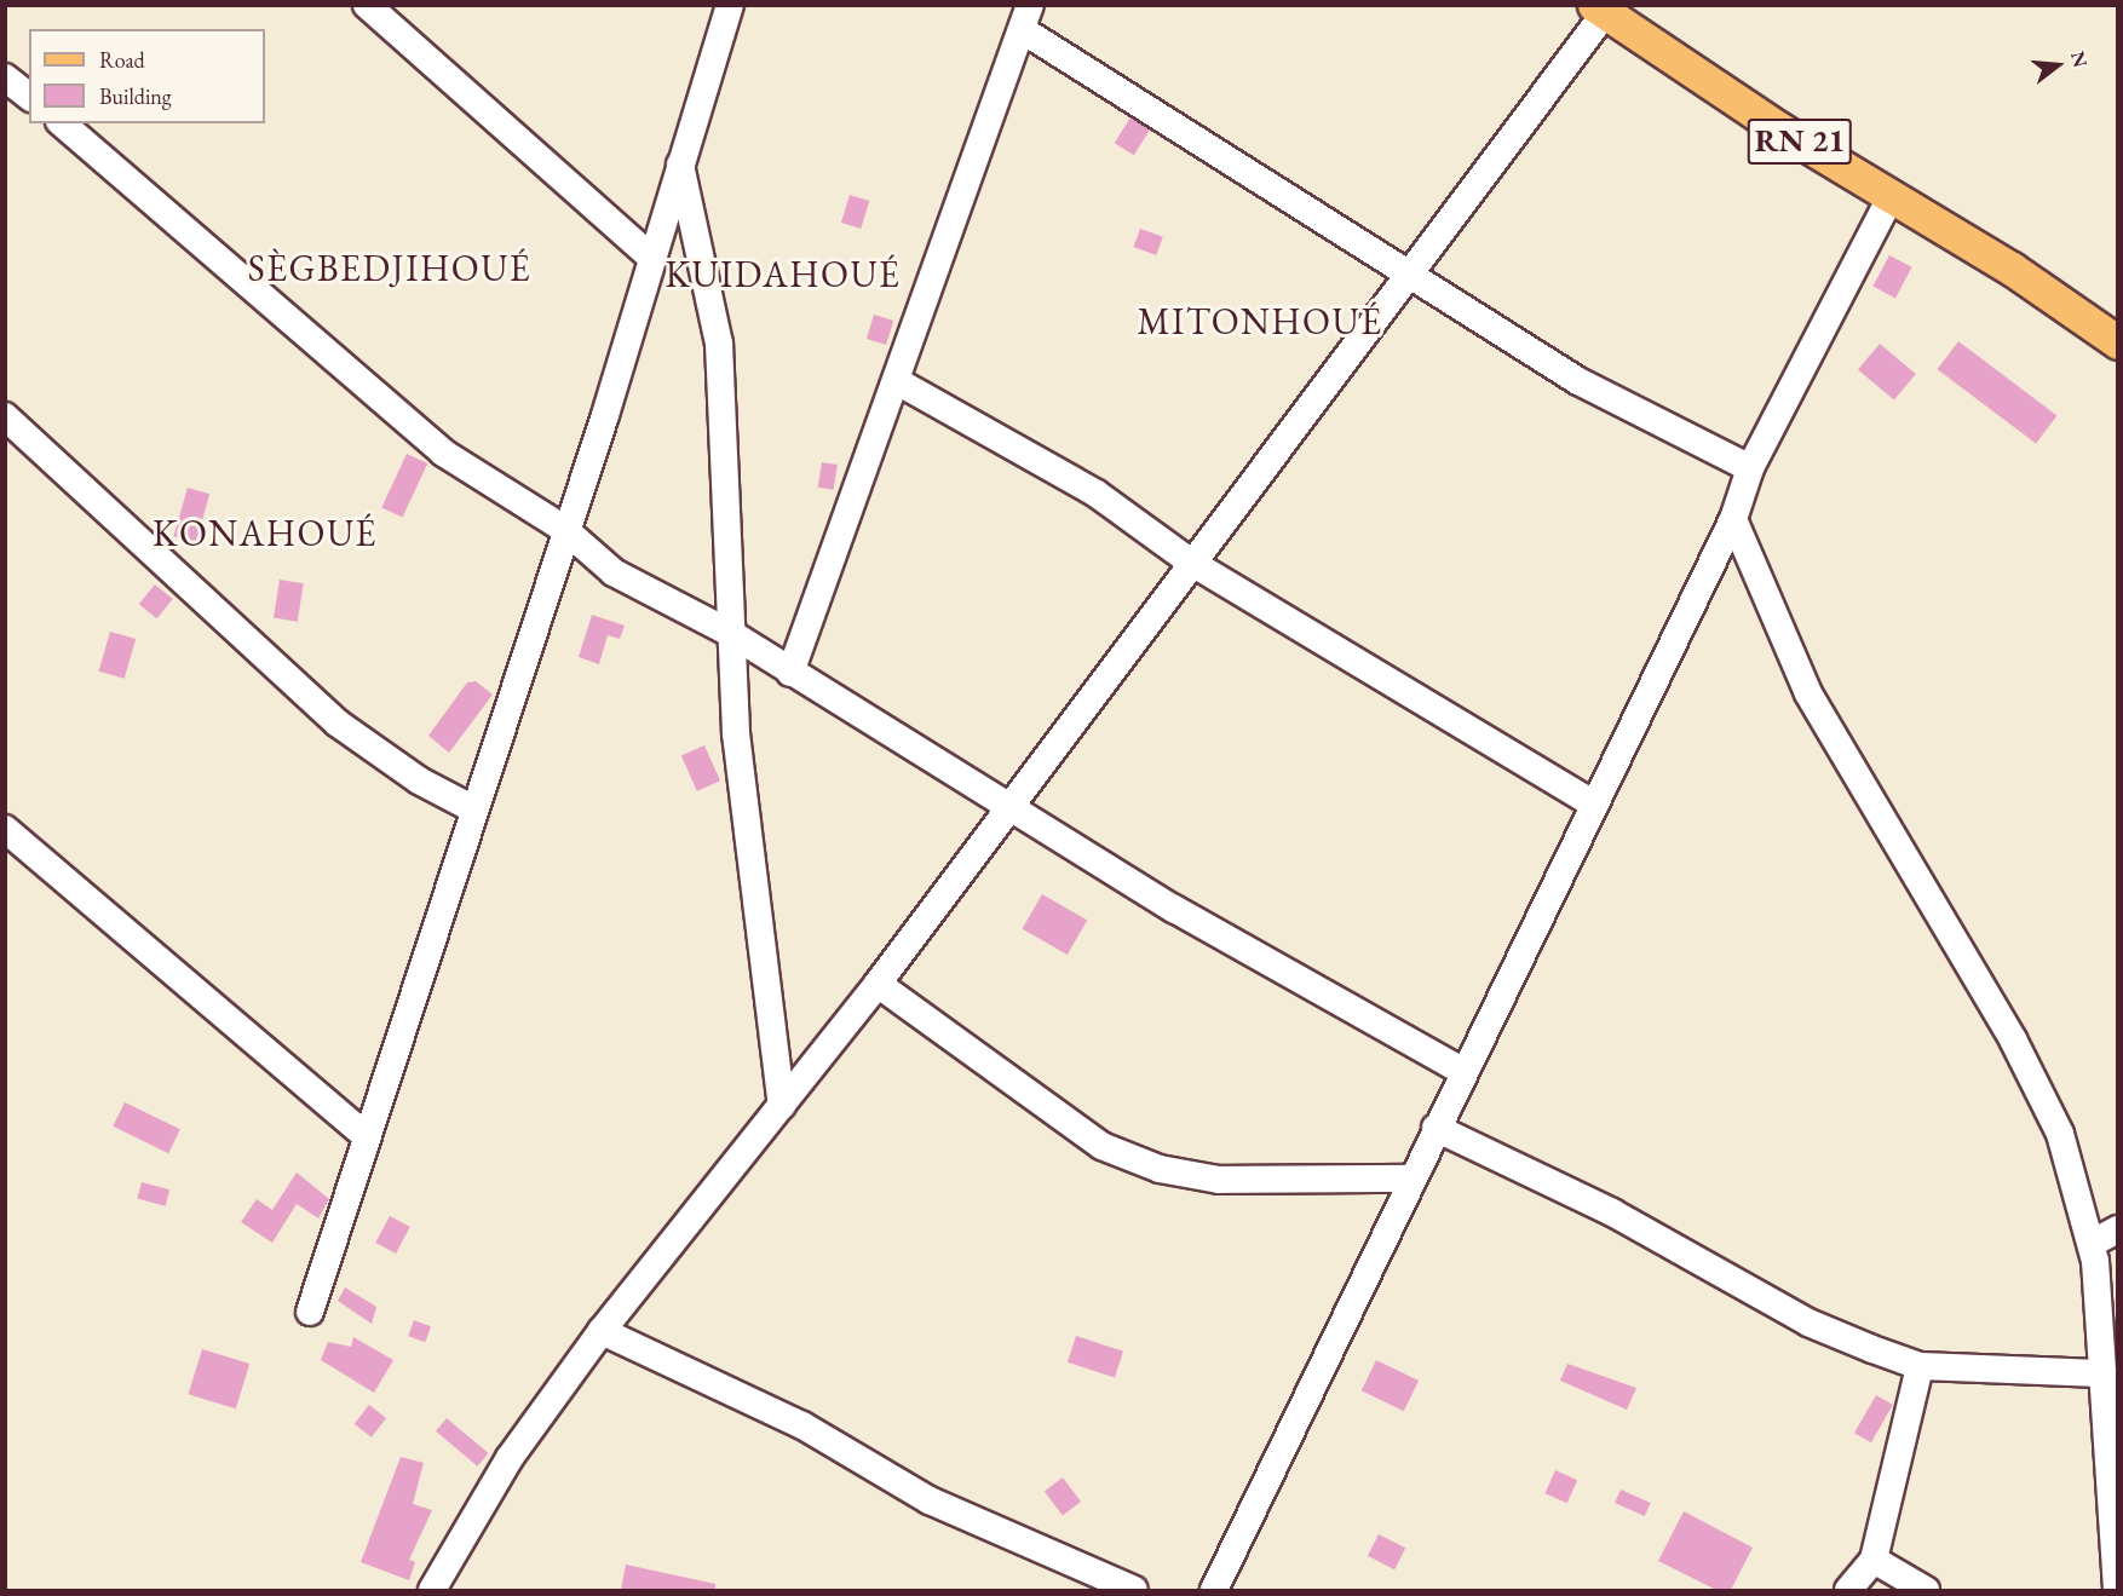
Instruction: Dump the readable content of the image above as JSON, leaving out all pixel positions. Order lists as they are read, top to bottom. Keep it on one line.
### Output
{"streets":{"main road":["RN 21"]},"districts":["SÈGBEDJIHOUÉ","KUIDAHOUÉ","MITONHOUÉ","KONAHOUÉ"],"legend":["Road","Building"],"north":"right"}
